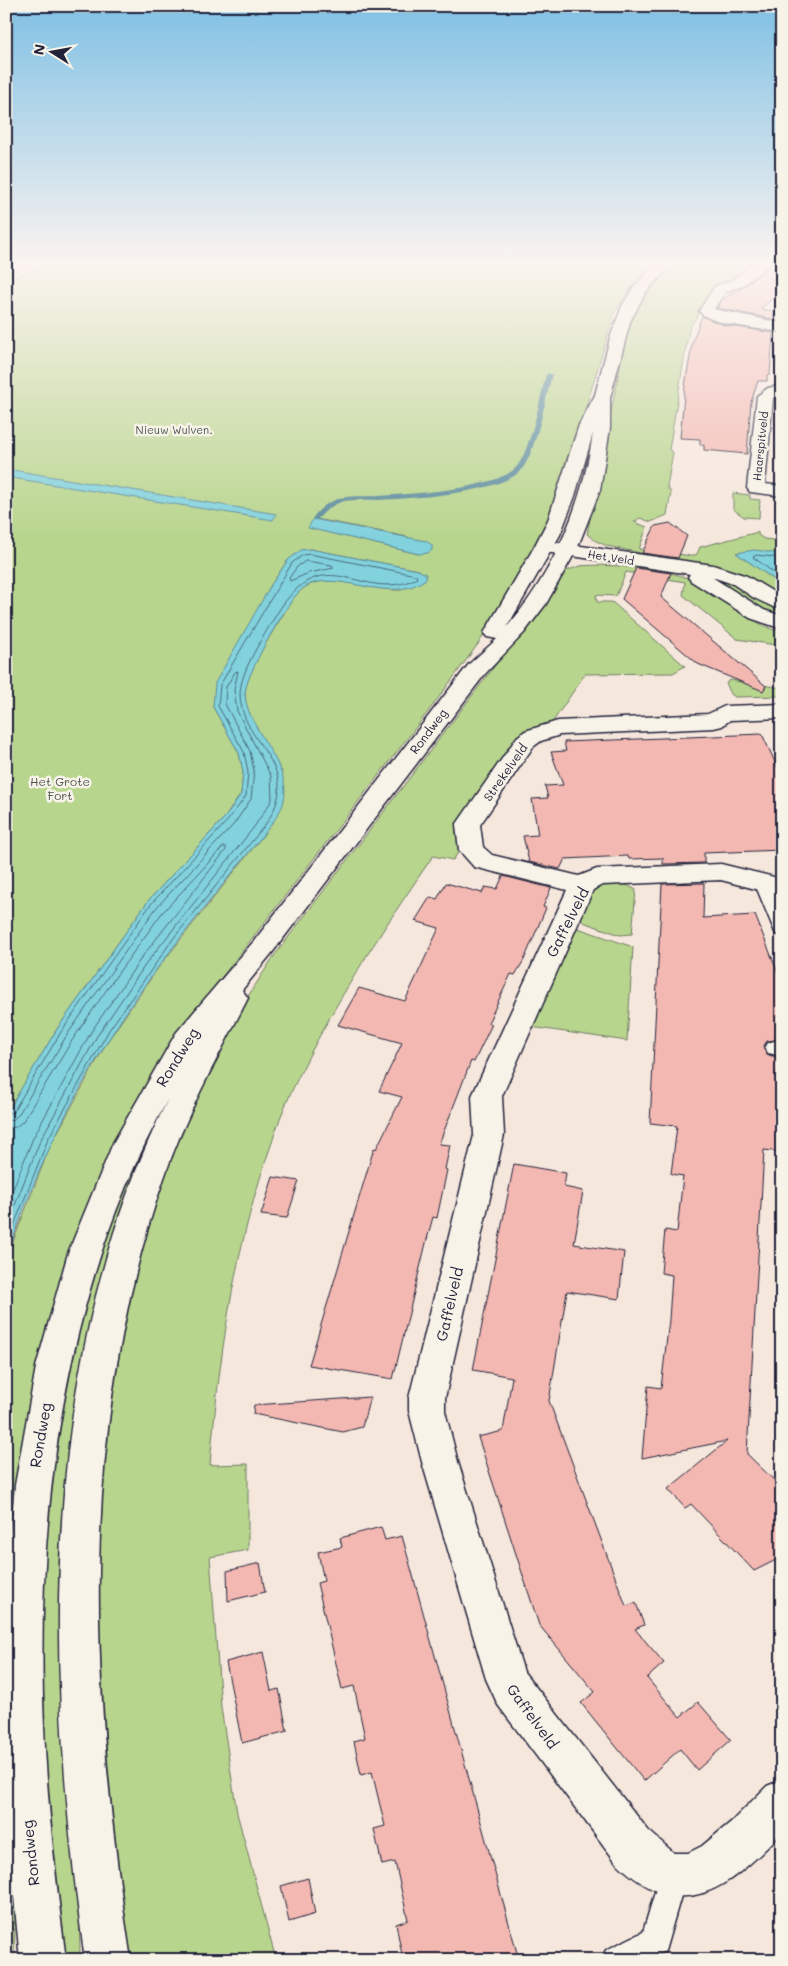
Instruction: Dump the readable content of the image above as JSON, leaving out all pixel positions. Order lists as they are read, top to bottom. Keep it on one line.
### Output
{"streets":{"main road":["Haarspitveld","Het Veld","Rondweg","Strekelveld","Gaffelveld"]},"crossings":[["Het Veld","Rondweg"],["Strekelveld","Gaffelveld"]],"parks":["Nieuw Wulven.","Het Grote Fort"],"north":"left"}
